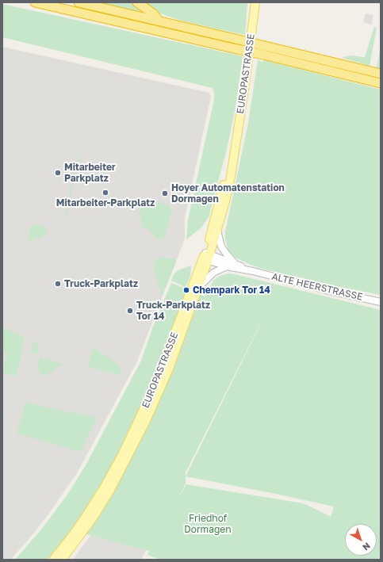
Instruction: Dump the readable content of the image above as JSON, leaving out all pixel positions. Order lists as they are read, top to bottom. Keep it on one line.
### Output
{"streets":{"main road":["EUROPASTRASSE"],"street":["ALTE HEERSTRASSE"]},"crossings":[["EUROPASTRASSE","ALTE HEERSTRASSE"]],"parks":["Friedhof Dormagen"],"places":["Mitarbeiter Parkplatz","Mitarbeiter-Parkplatz","Hoyer Automatenstation Dormagen","Truck-Parkplatz","Chempark Tor 14","Truck-Parkplatz Tor 14"],"north":"bottom right"}
